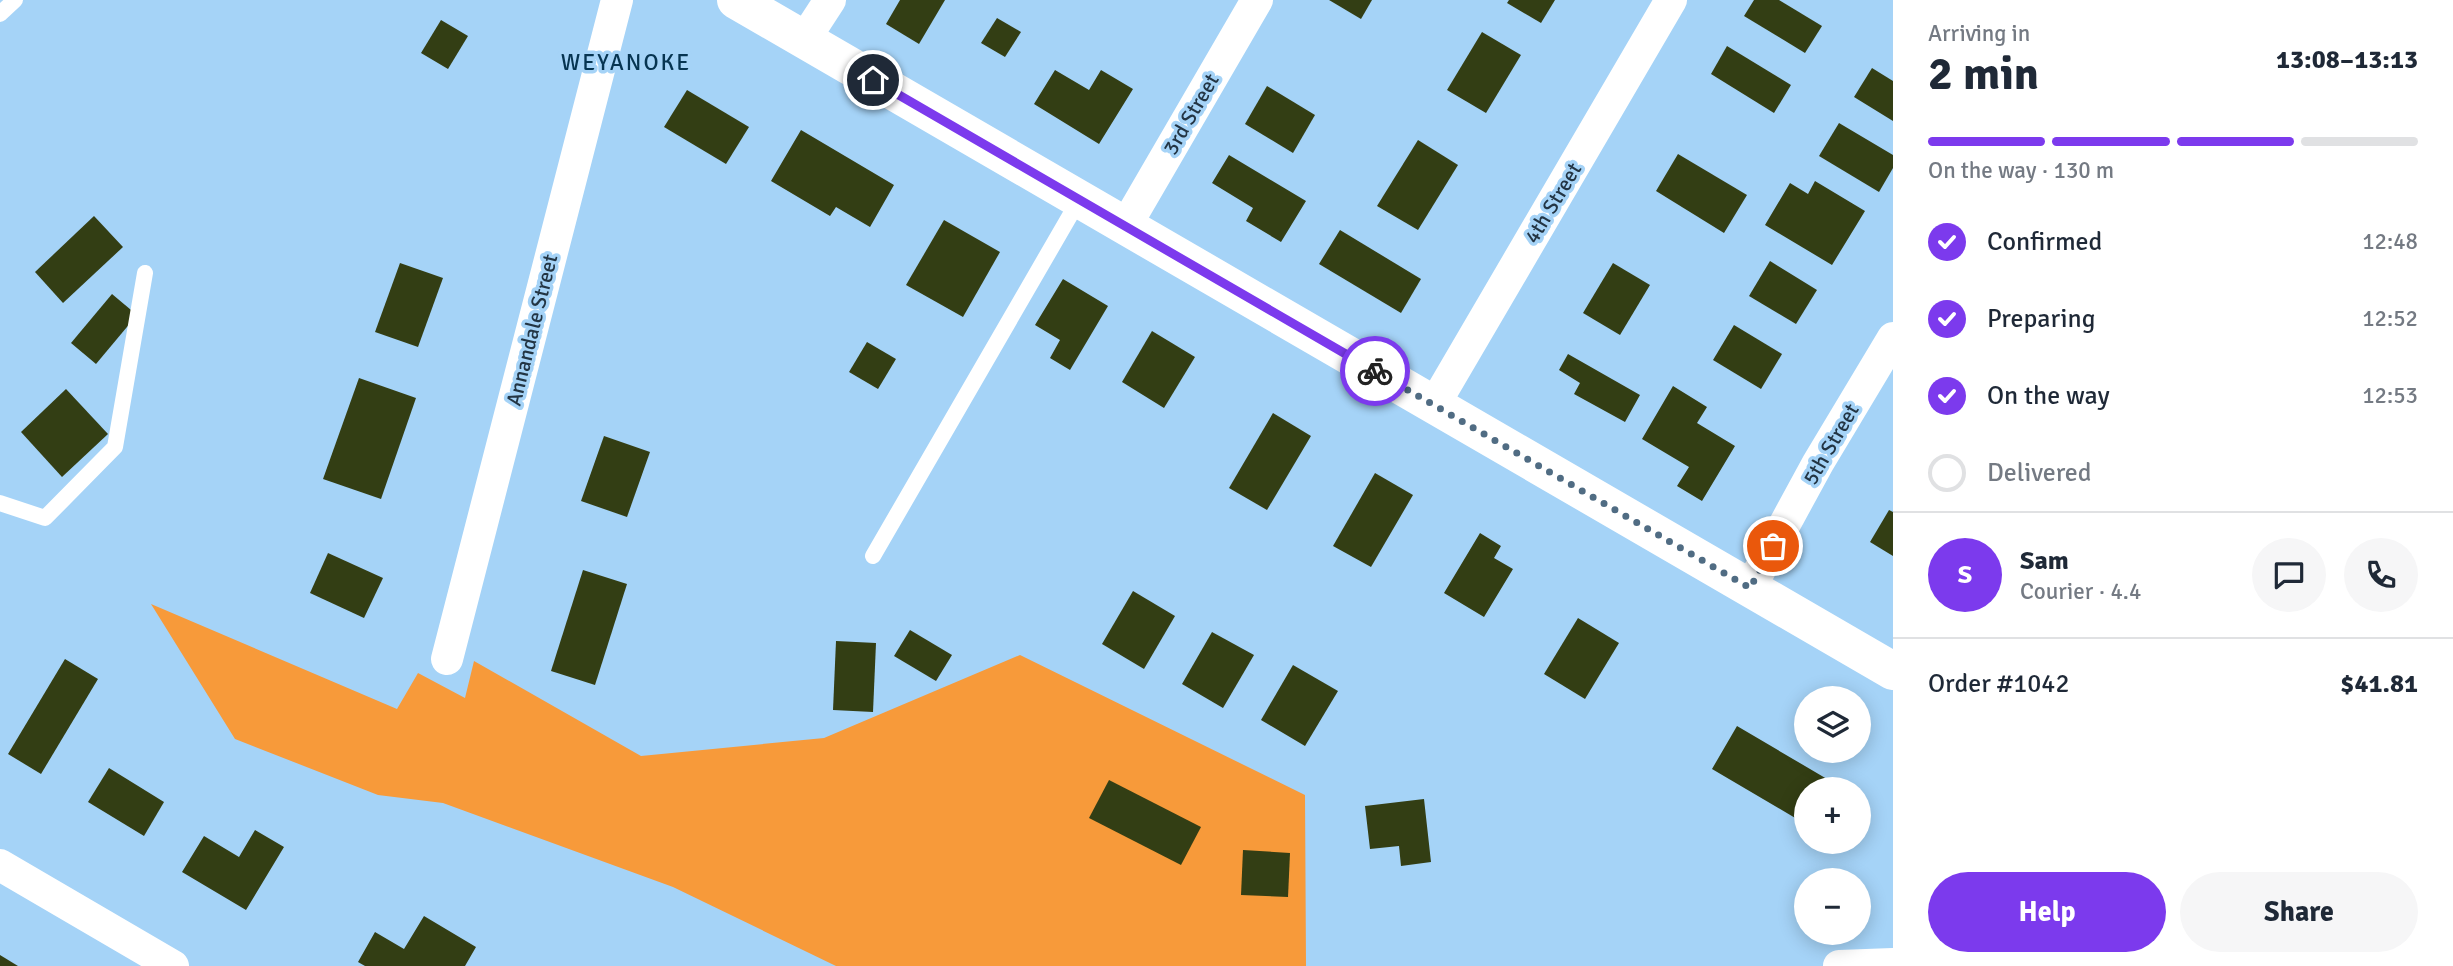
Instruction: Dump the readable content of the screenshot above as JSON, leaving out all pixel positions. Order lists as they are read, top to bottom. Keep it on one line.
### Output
{"streets":{"street":["3rd Street","4th Street","Annandale Street","5th Street"]},"districts":["WEYANOKE"],"page":{"heading":["2 min","Arriving in","13:08–13:13"],"panel":["Sam","Courier · 4.4","Order #1042","$41.81"],"bar":"On the way · 130 m","list":[["Confirmed","12:48"],["Preparing","12:52"],["On the way","12:53"],"Delivered"],"round":"S","map_buttons":["+","−"],"buttons":["Help","Share"]}}
